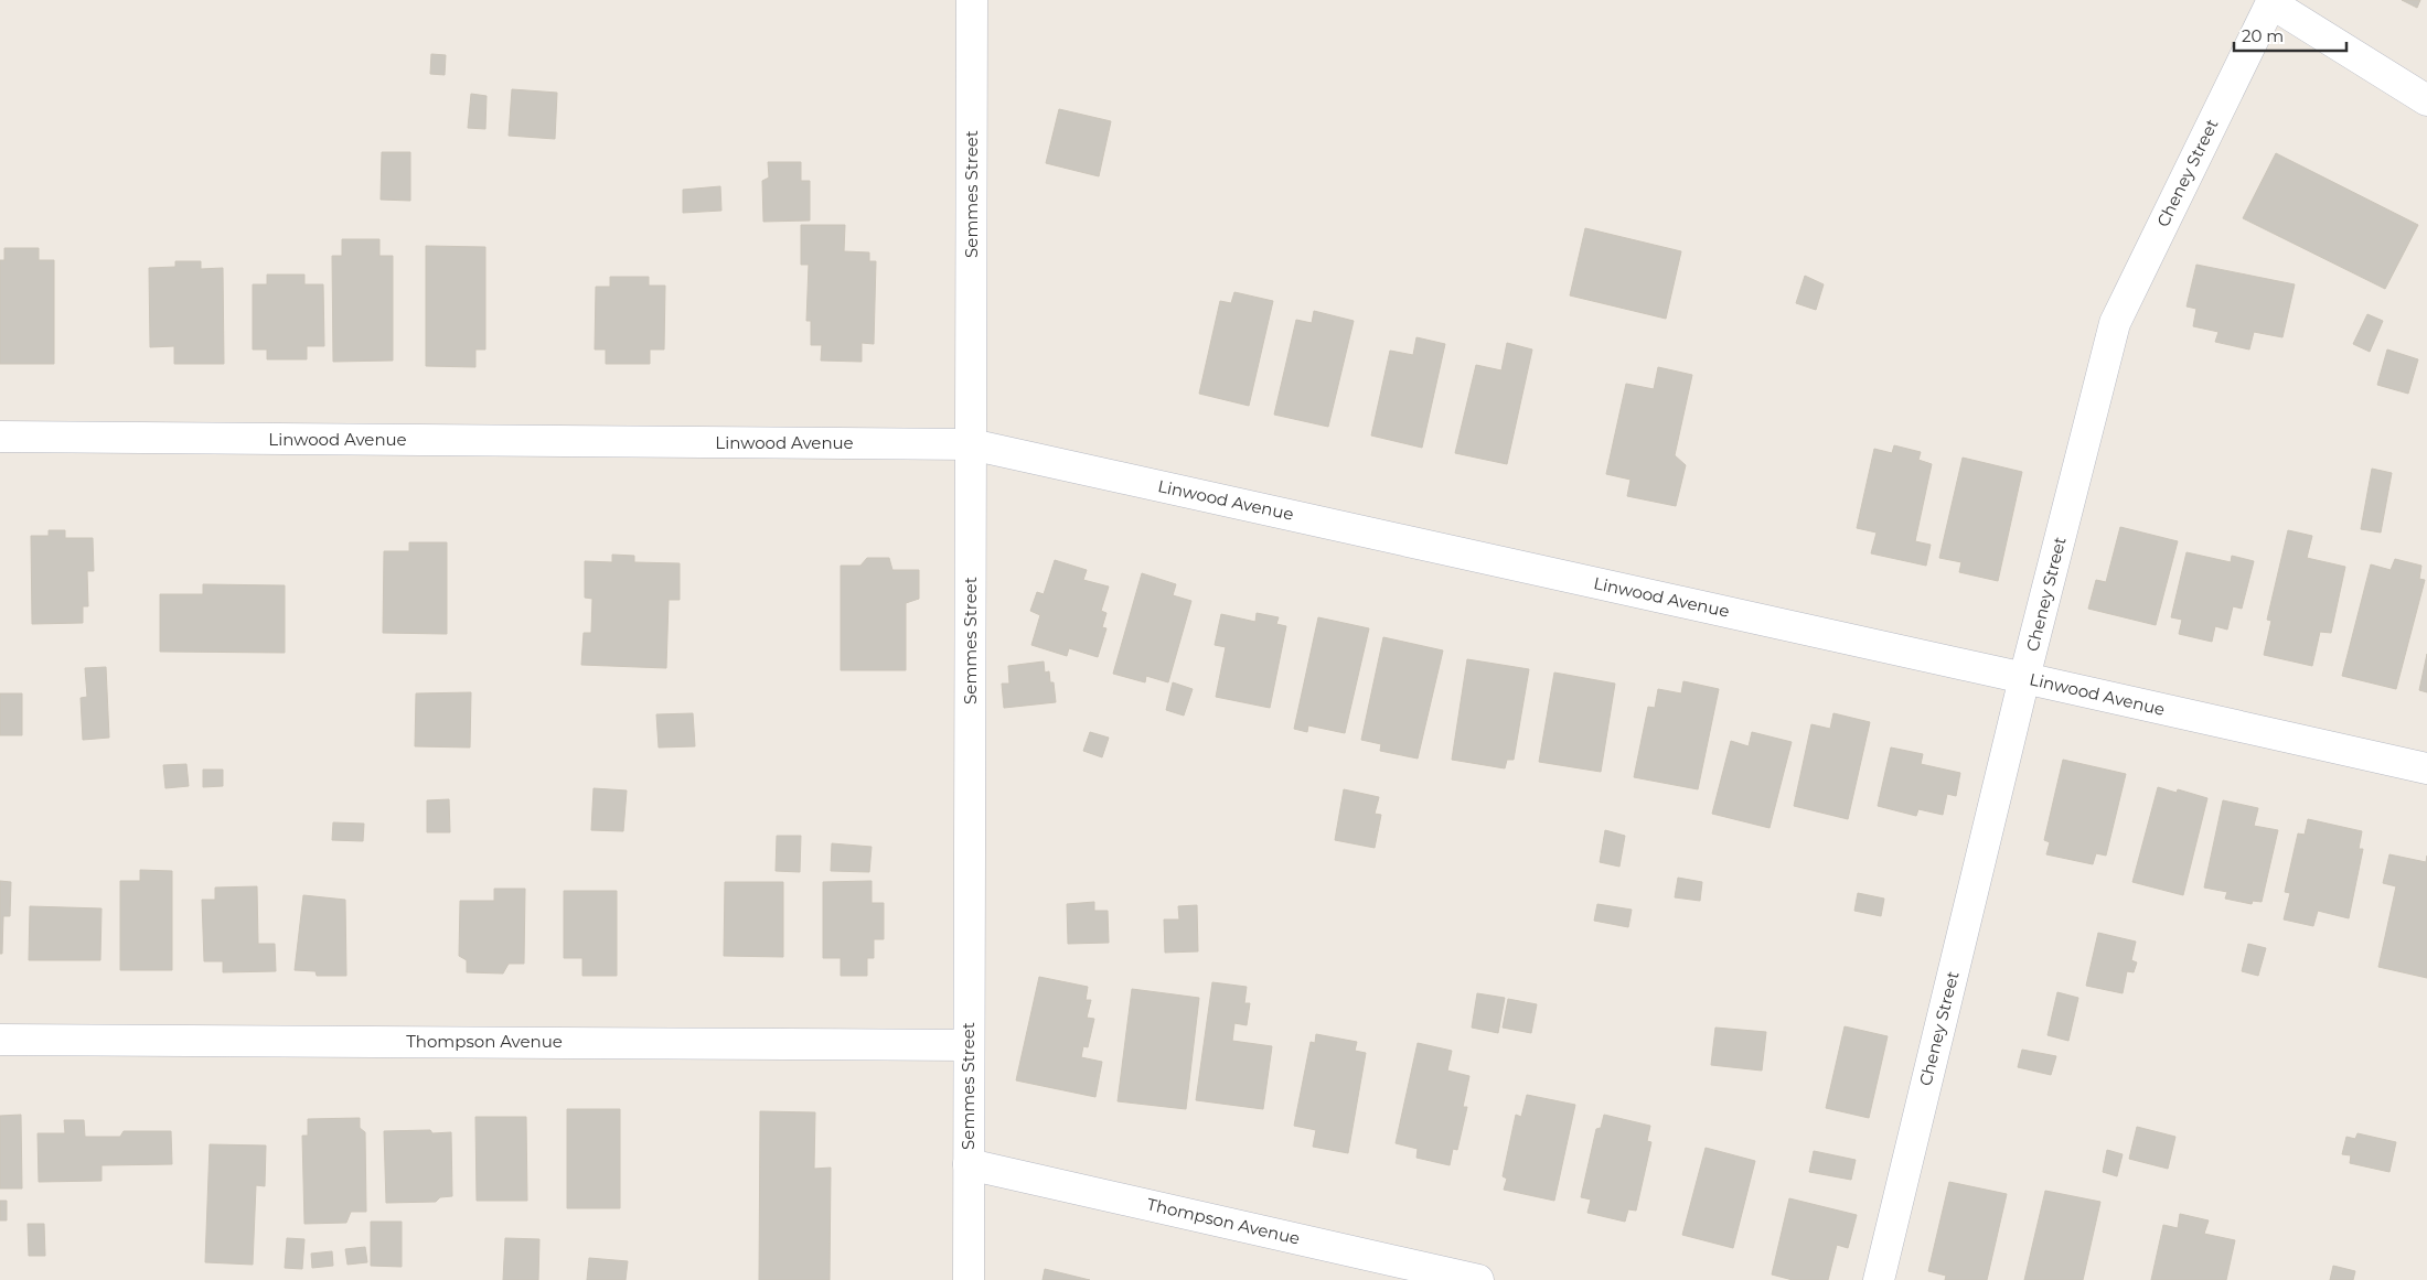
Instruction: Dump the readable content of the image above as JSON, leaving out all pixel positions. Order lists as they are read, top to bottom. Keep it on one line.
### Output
{"streets":{"street":["Cheney Street","Semmes Street","Linwood Avenue","Thompson Avenue"]},"crossings":[["Cheney Street","Linwood Avenue"],["Semmes Street","Linwood Avenue"],["Semmes Street","Thompson Avenue"]],"scale_bar":"20 m"}
